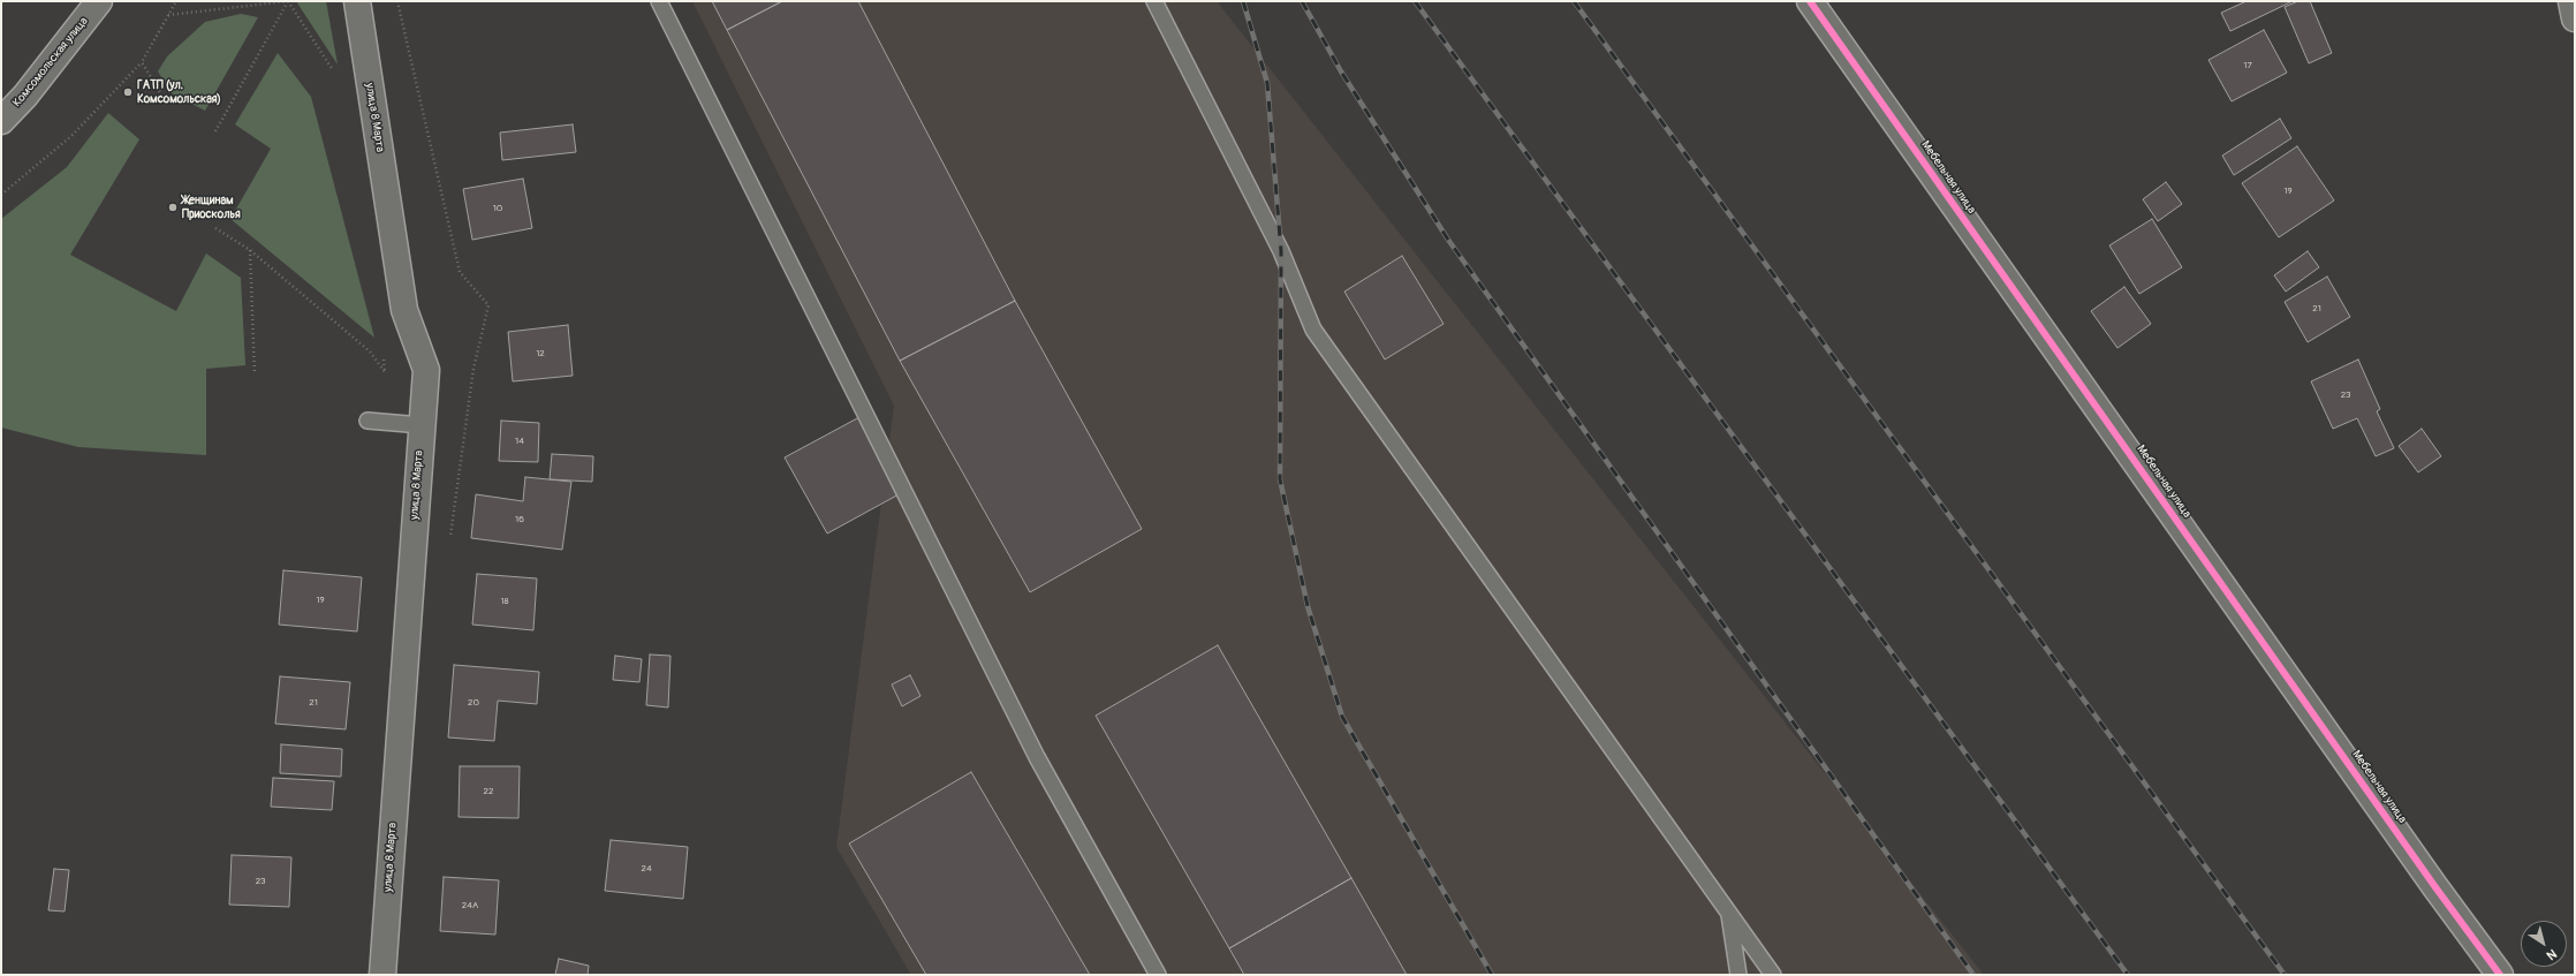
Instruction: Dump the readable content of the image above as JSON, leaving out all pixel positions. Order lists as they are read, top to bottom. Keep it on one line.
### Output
{"streets":{"street":["Комсомольская улица","улица 8 Марта","Мебельная улица"]},"places":["ГАТП (ул. Комсомольская)","Женщинам Приосколья"],"house_numbers":["17","19","10","21","12","23","14","16","19","18","21","20","22","24","23","24А"],"north":"bottom right"}
